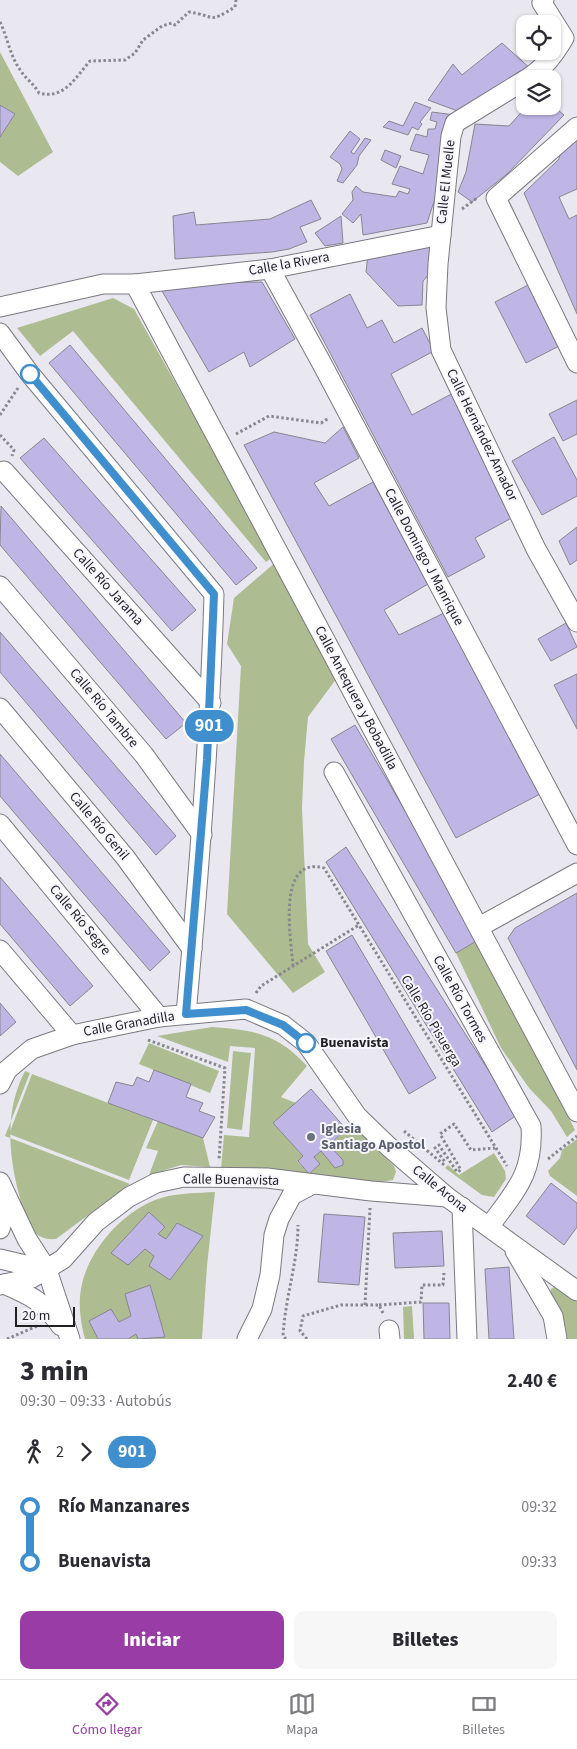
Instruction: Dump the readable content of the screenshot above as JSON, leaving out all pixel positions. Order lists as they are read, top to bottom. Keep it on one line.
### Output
{"streets":{"street":["Calle El Muelle","Calle la Rivera","Calle Hernández Amador","Calle Domingo J Manrique","Calle Río Jarama","Calle Antequera y Bobadilla","Calle Río Tambre","Calle Río Genil","Calle Río Segre","Calle Río Tormes","Calle Granadilla","Calle Buenavista","Calle Arona"],"path":["Calle Río Pisuerga"]},"crossings":[["Calle El Muelle","Calle la Rivera"],["Calle El Muelle","Calle Hernández Amador"],["Calle la Rivera","Calle Hernández Amador"],["Calle la Rivera","Calle Domingo J Manrique"],["Calle la Rivera","Calle Antequera y Bobadilla"],["Calle Río Jarama","Calle Granadilla"],["Calle Río Tambre","Calle Granadilla"],["Calle Río Genil","Calle Granadilla"],["Calle Río Segre","Calle Granadilla"],["Calle Río Tormes","Calle Río Pisuerga"],["Calle Río Tormes","Calle Arona"],["Calle Granadilla","Calle Arona"],["Calle Buenavista","Calle Arona"]],"places":["Buenavista","Iglesia Santiago Apostol"],"lines":["bus line 901"],"scale_bar":"20 m","page":{"on_map":"901","scale":"20 m","heading":["3 min","09:30 – 09:33 · Autobús","2.40 €"],"legs":["2","901"],"list":[{"name":"Río Manzanares","value":"09:32"},{"name":"Buenavista","value":"09:33"}],"buttons":["Iniciar","Billetes"],"tabs":["Cómo llegar","Mapa","Billetes"]}}
